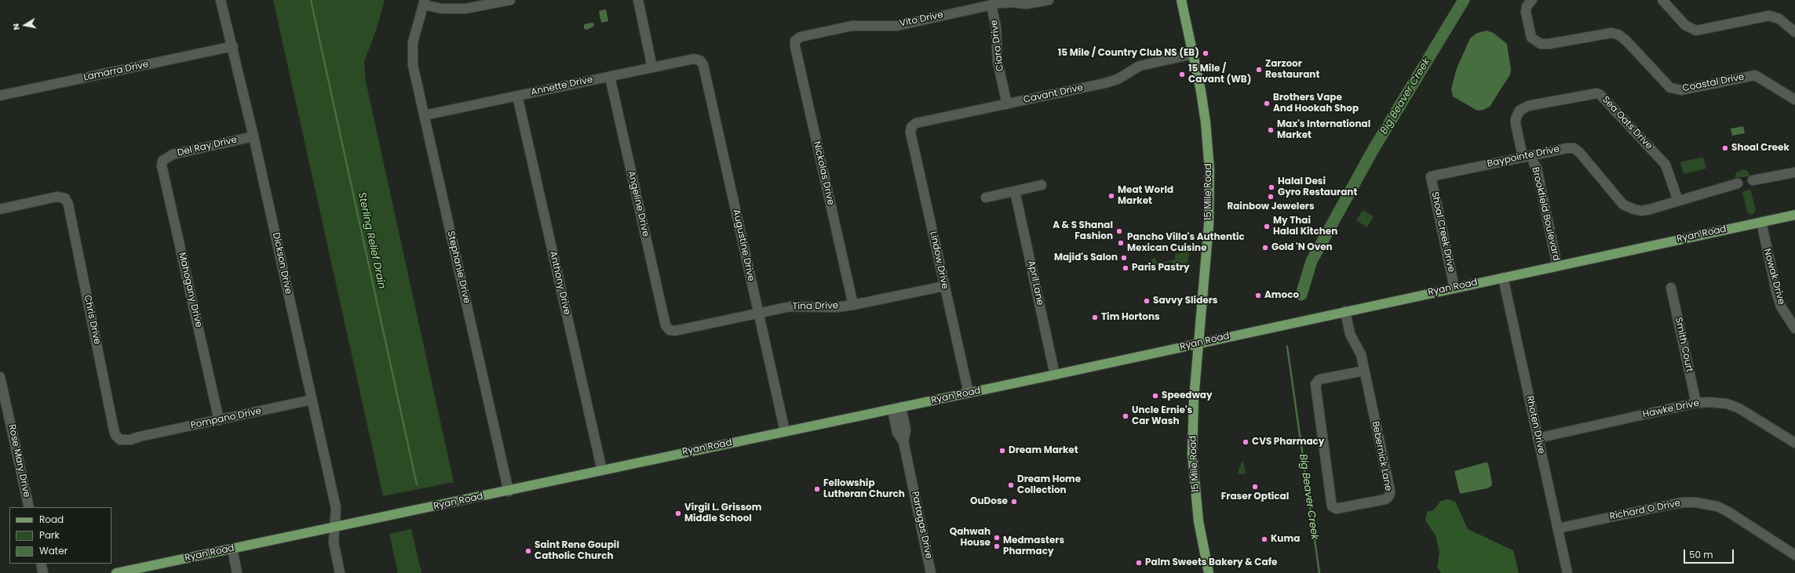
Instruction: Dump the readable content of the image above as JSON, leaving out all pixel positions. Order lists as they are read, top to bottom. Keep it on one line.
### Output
{"streets":{"main road":["15 Mile Road","Ryan Road"],"street":["Vito Drive","Ciara Drive","Lamarra Drive","Coastal Drive","Annette Drive","Cavant Drive","Sea Oats Drive","Del Ray Drive","Baypointe Drive","Nickolas Drive","Angeline Drive","Brookfield Boulevard","Shoal Creek Drive","Augustine Drive","Lindow Drive","Dickson Drive","Stephanie Drive","Nowak Drive","Anthony Drive","April Lane","Mahogany Drive","Tina Drive","Chris Drive","Smith Court","Hawke Drive","Pompano Drive","Rhoten Drive","Bebernick Lane","Rose Mary Drive","Richard O Drive","Partagas Drive"]},"crossings":[["Vito Drive","Ciara Drive"],["Vito Drive","Nickolas Drive"],["Ciara Drive","Cavant Drive"],["Lamarra Drive","Dickson Drive"],["Annette Drive","Angeline Drive"],["Annette Drive","Augustine Drive"],["Annette Drive","Stephanie Drive"],["Annette Drive","Anthony Drive"],["Cavant Drive","15 Mile Road"],["Cavant Drive","Lindow Drive"],["Sea Oats Drive","Baypointe Drive"],["Del Ray Drive","Dickson Drive"],["Del Ray Drive","Mahogany Drive"],["Baypointe Drive","Shoal Creek Drive"],["Nickolas Drive","Tina Drive"],["15 Mile Road","Ryan Road"],["Angeline Drive","Tina Drive"],["Brookfield Boulevard","Ryan Road"],["Shoal Creek Drive","Ryan Road"],["Ryan Road","Augustine Drive"],["Ryan Road","Lindow Drive"],["Ryan Road","Dickson Drive"],["Ryan Road","Stephanie Drive"],["Ryan Road","Nowak Drive"],["Ryan Road","Anthony Drive"],["Ryan Road","April Lane"],["Ryan Road","Rhoten Drive"],["Ryan Road","Bebernick Lane"],["Ryan Road","Partagas Drive"],["Augustine Drive","Tina Drive"],["Lindow Drive","Tina Drive"],["Dickson Drive","Pompano Drive"],["Mahogany Drive","Pompano Drive"],["Chris Drive","Pompano Drive"],["Smith Court","Hawke Drive"],["Hawke Drive","Rhoten Drive"],["Rhoten Drive","Richard O Drive"]],"water":["Big Beaver Creek","Sterling Relief Drain"],"places":["15 Mile / Country Club NS (EB)","Zarzoor Restaurant","15 Mile / Cavant (WB)","Brothers Vape And Hookah Shop","Max's International Market","Shoal Creek","Halal Desi Gyro Restaurant","Meat World Market","Rainbow Jewelers","My Thai Halal Kitchen","A & S Shanal Fashion","Pancho Villa's Authentic Mexican Cuisine","Gold 'N Oven","Majid's Salon","Paris Pastry","Amoco","Savvy Sliders","Tim Hortons","Speedway","Uncle Ernie's Car Wash","CVS Pharmacy","Dream Market","Dream Home Collection","Fraser Optical","Fellowship Lutheran Church","OuDose","Virgil L. Grissom Middle School","Qahwah House","Kuma","Medmasters Pharmacy","Saint Rene Goupil Catholic Church","Palm Sweets Bakery & Cafe"],"legend":["Road","Park","Water"],"scale_bar":"50 m","north":"left"}
